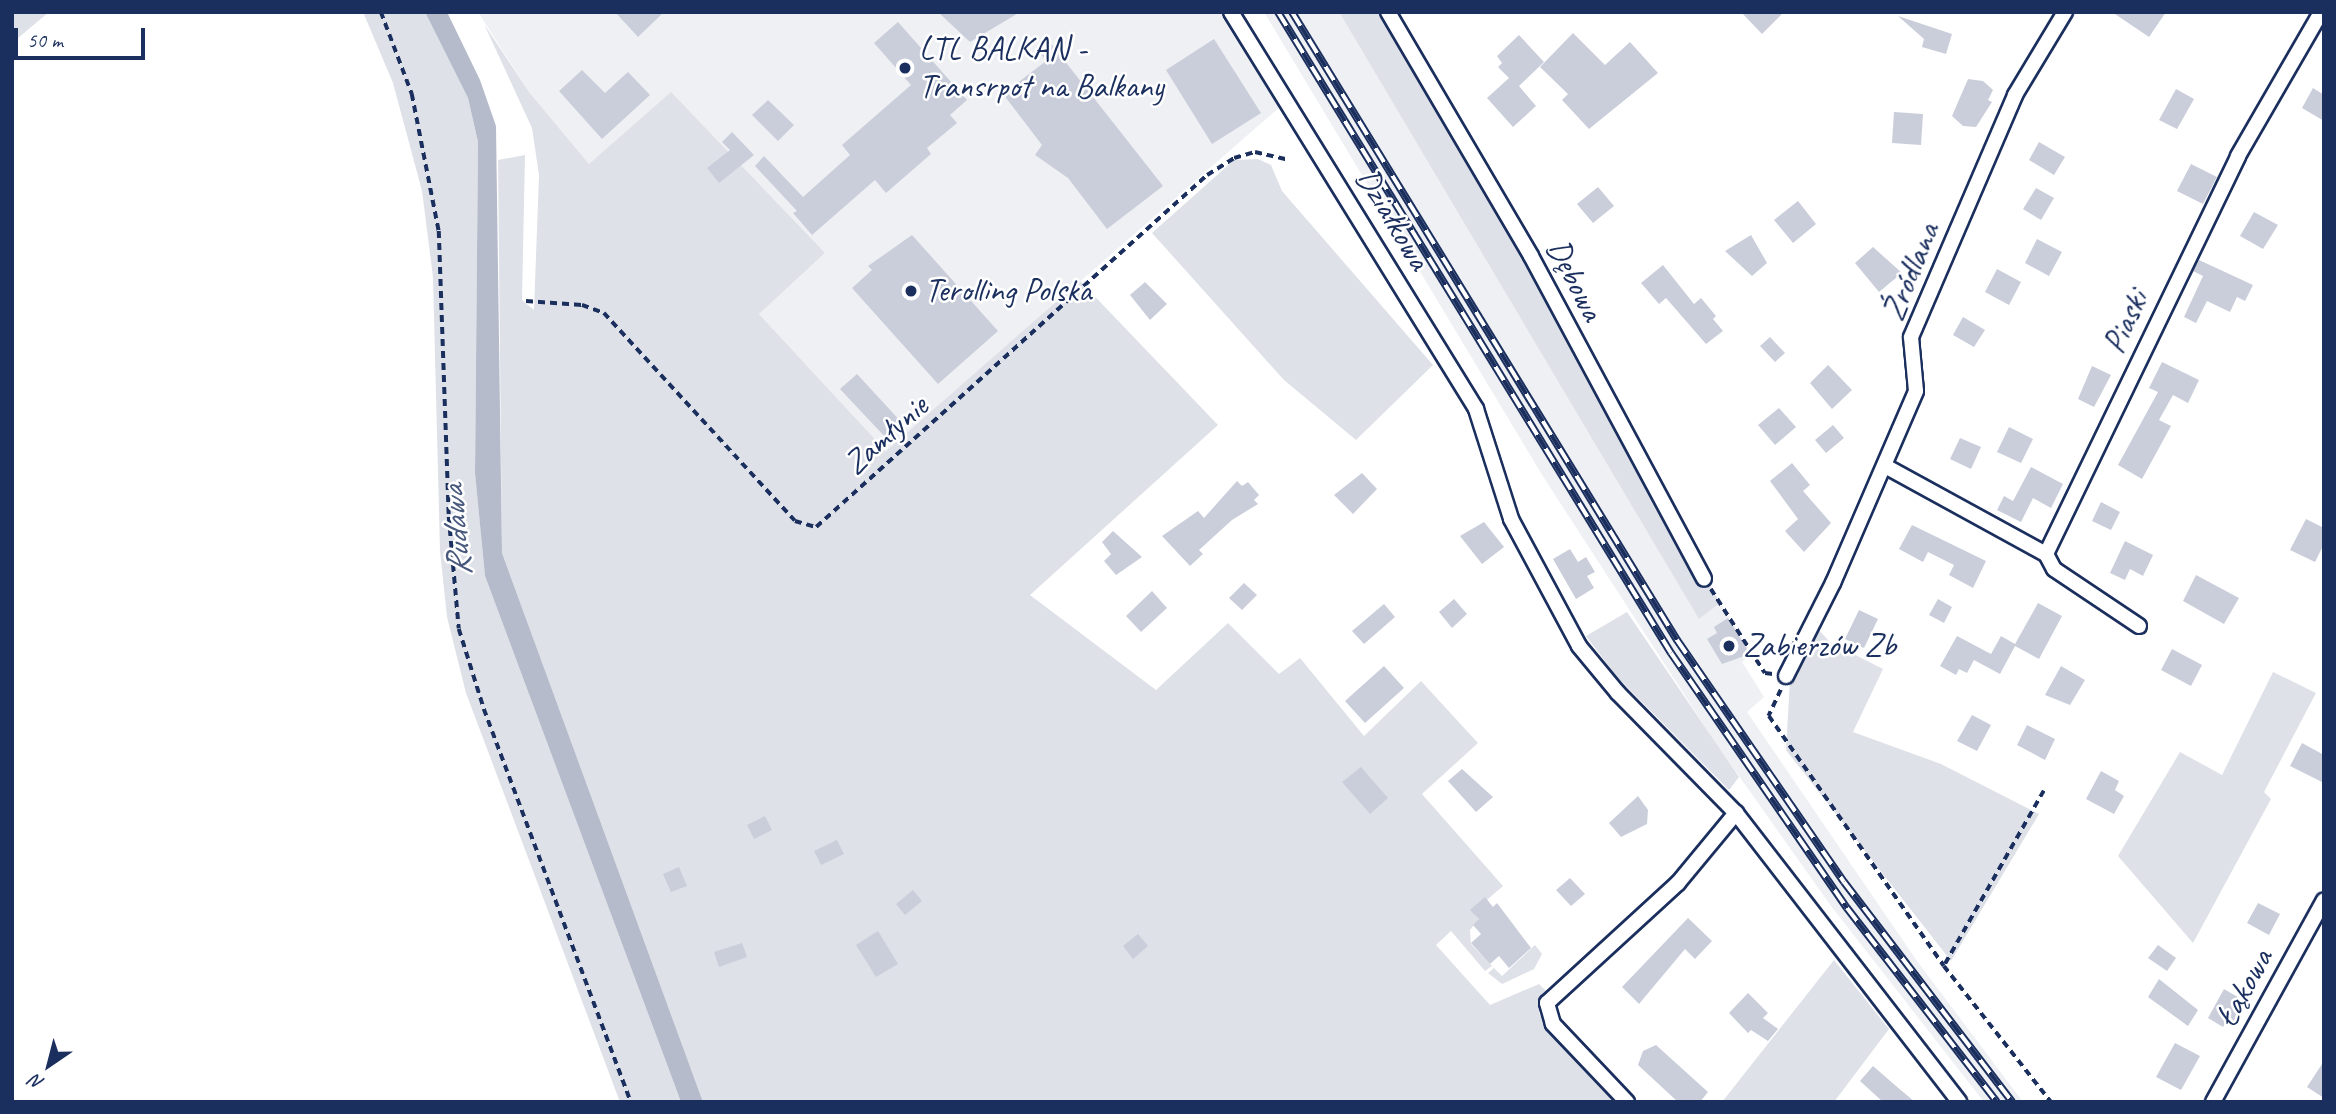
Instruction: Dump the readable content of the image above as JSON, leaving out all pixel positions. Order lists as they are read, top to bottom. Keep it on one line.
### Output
{"streets":{"street":["Działkowa","Źródlana","Dębowa","Piaski","Łąkowa"],"path":["Zamłynie"]},"water":["Rudawa"],"places":["LTL BALKAN - Transrpot na Balkany","Terolling Polska","Zabierzów Zb"],"scale_bar":"50 m","north":"bottom left"}
